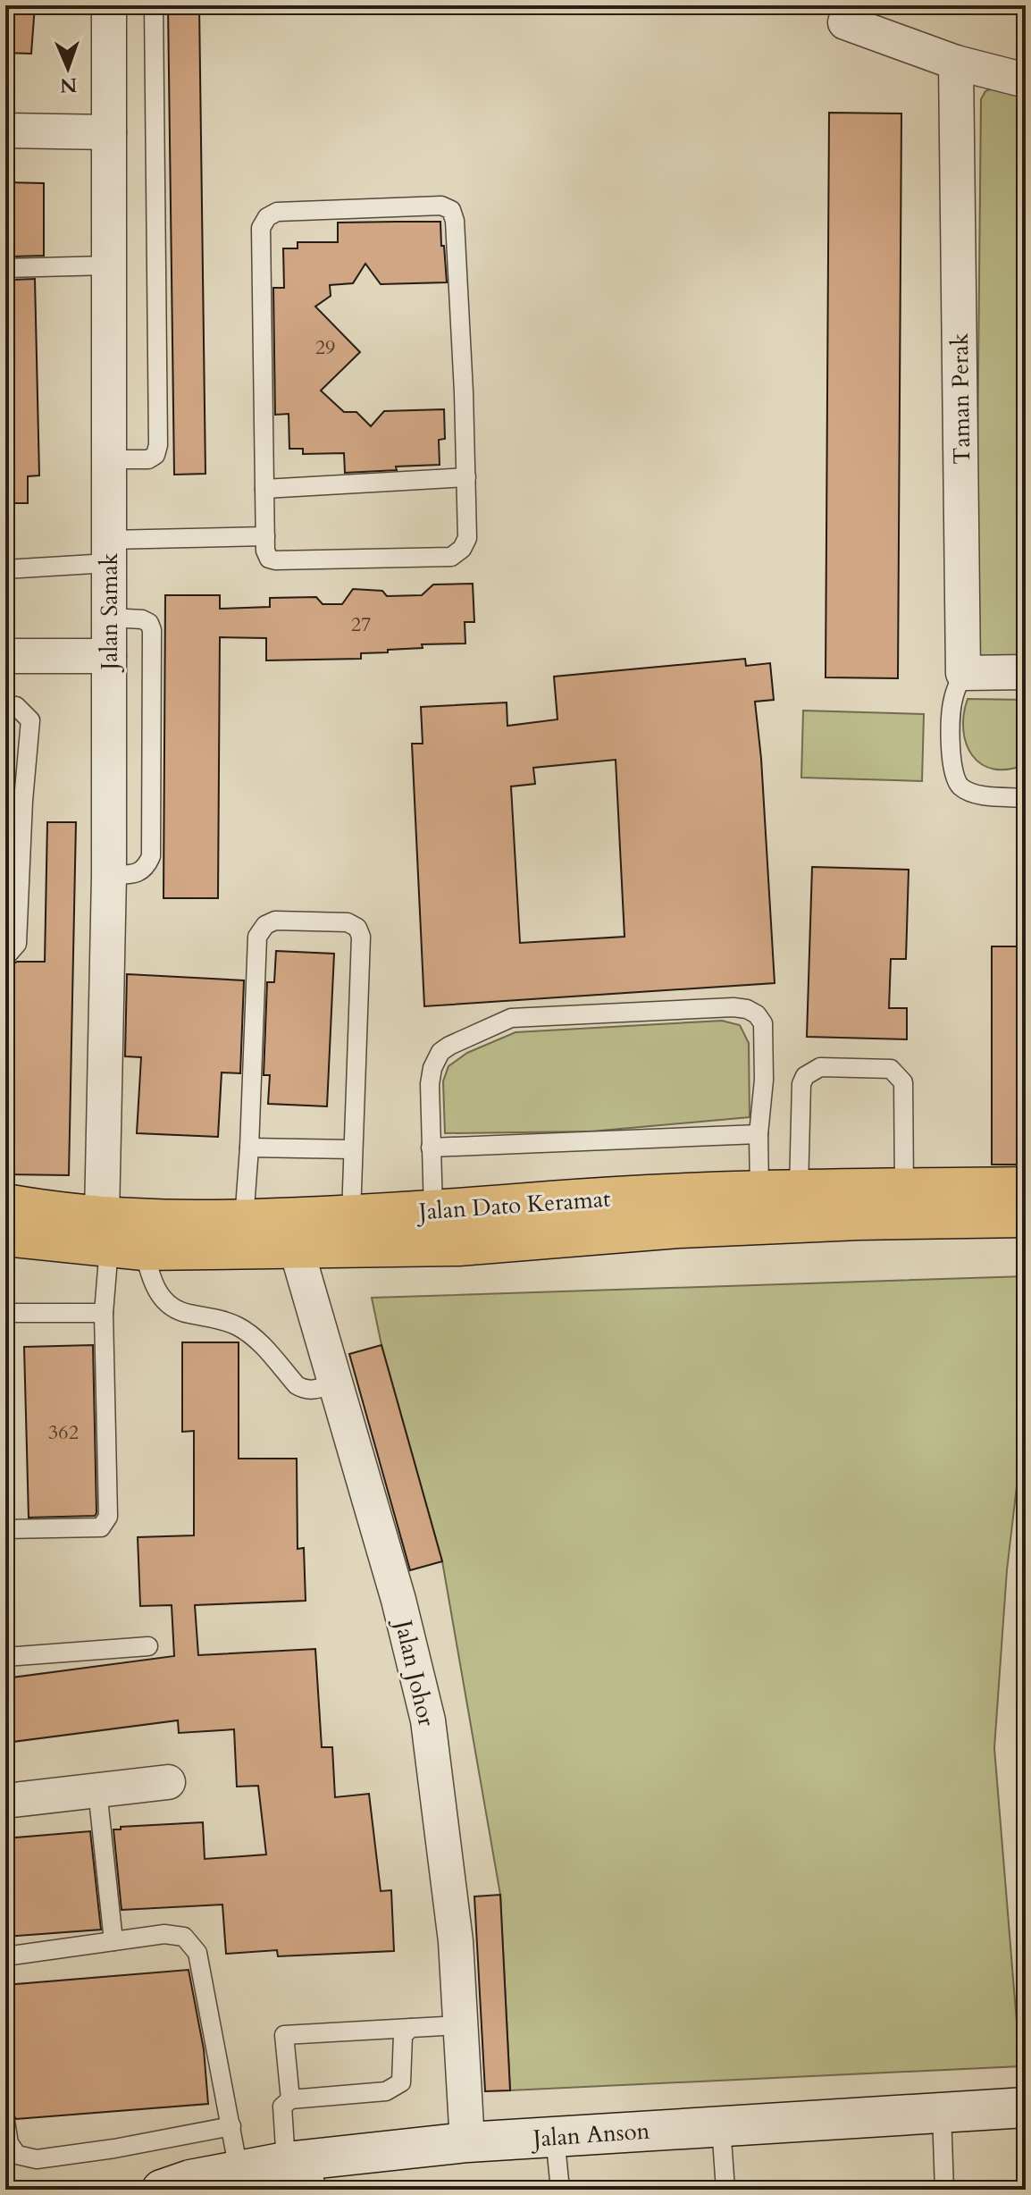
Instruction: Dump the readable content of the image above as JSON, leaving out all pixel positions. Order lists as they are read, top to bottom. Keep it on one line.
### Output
{"streets":{"main road":["Jalan Dato Keramat","Jalan Anson"],"street":["Taman Perak","Jalan Samak","Jalan Johor"]},"crossings":[["Jalan Samak","Jalan Dato Keramat"],["Jalan Dato Keramat","Jalan Johor"],["Jalan Johor","Jalan Anson"]],"house_numbers":["29","27","362"],"north":"bottom"}
